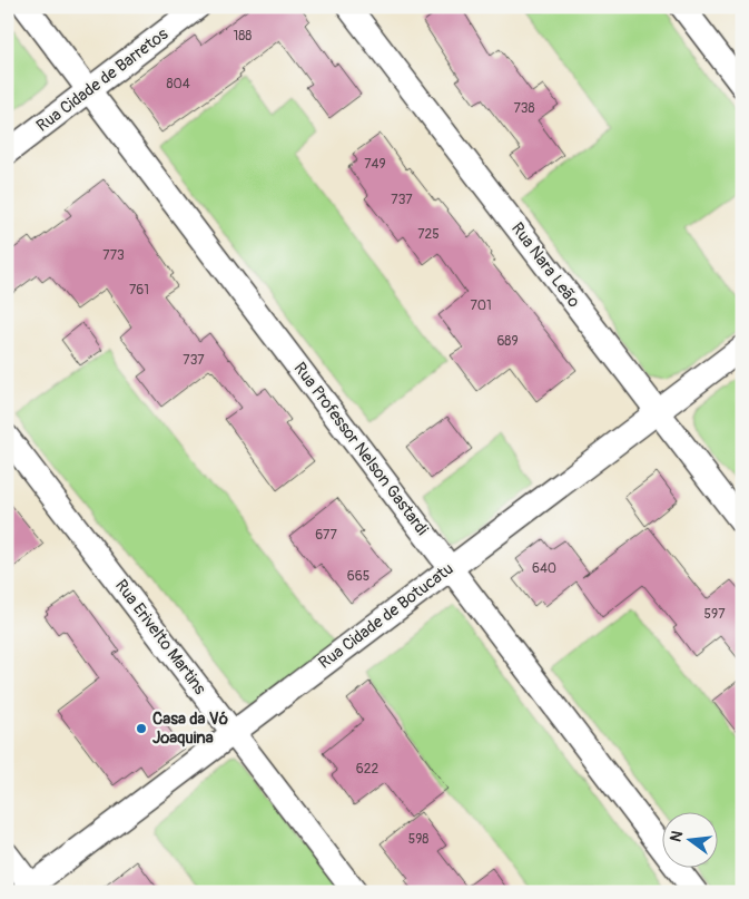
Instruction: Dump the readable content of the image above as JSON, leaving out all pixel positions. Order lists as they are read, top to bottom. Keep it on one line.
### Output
{"streets":{"street":["Rua Cidade de Barretos","Rua Nara Leão","Rua Professor Nelson Gastardi","Rua Cidade de Botucatu","Rua Erivelto Martins"]},"crossings":[["Rua Cidade de Barretos","Rua Professor Nelson Gastardi"],["Rua Nara Leão","Rua Cidade de Botucatu"],["Rua Professor Nelson Gastardi","Rua Cidade de Botucatu"],["Rua Cidade de Botucatu","Rua Erivelto Martins"]],"places":["Casa da Vó Joaquina"],"house_numbers":["188","804","738","749","737","725","773","761","701","689","737","677","640","665","597","622","598"],"north":"left"}
